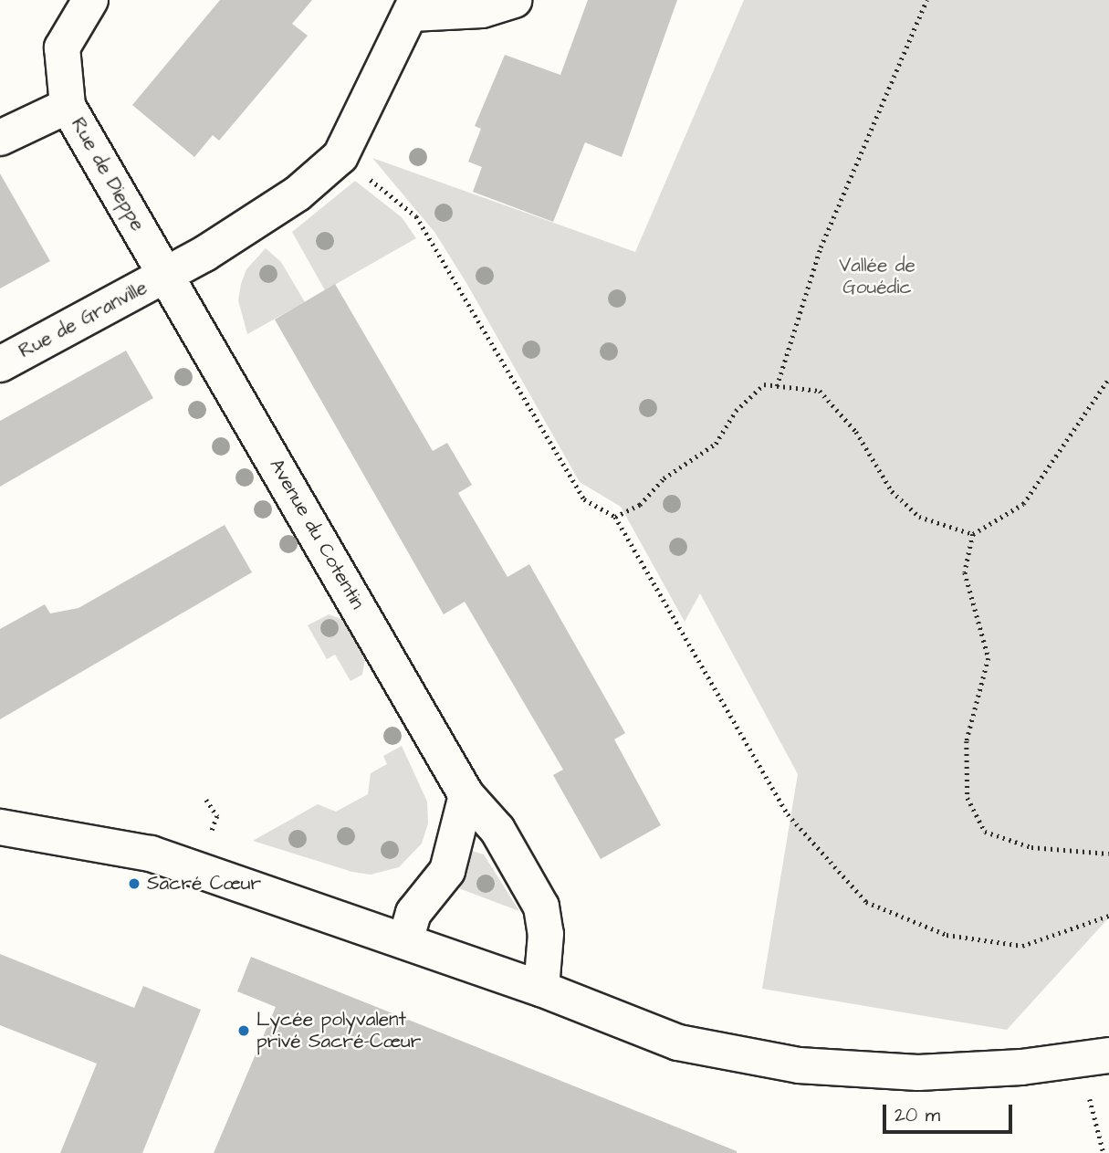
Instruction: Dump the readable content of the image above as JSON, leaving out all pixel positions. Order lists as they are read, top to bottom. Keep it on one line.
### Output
{"streets":{"street":["Rue de Dieppe","Rue de Granville","Avenue du Cotentin"]},"crossings":[["Rue de Dieppe","Rue de Granville"],["Rue de Dieppe","Avenue du Cotentin"],["Rue de Granville","Avenue du Cotentin"]],"parks":["Vallée de Gouédic"],"places":["Sacré Cœur","Lycée polyvalent privé Sacré-Cœur"],"scale_bar":"20 m"}
